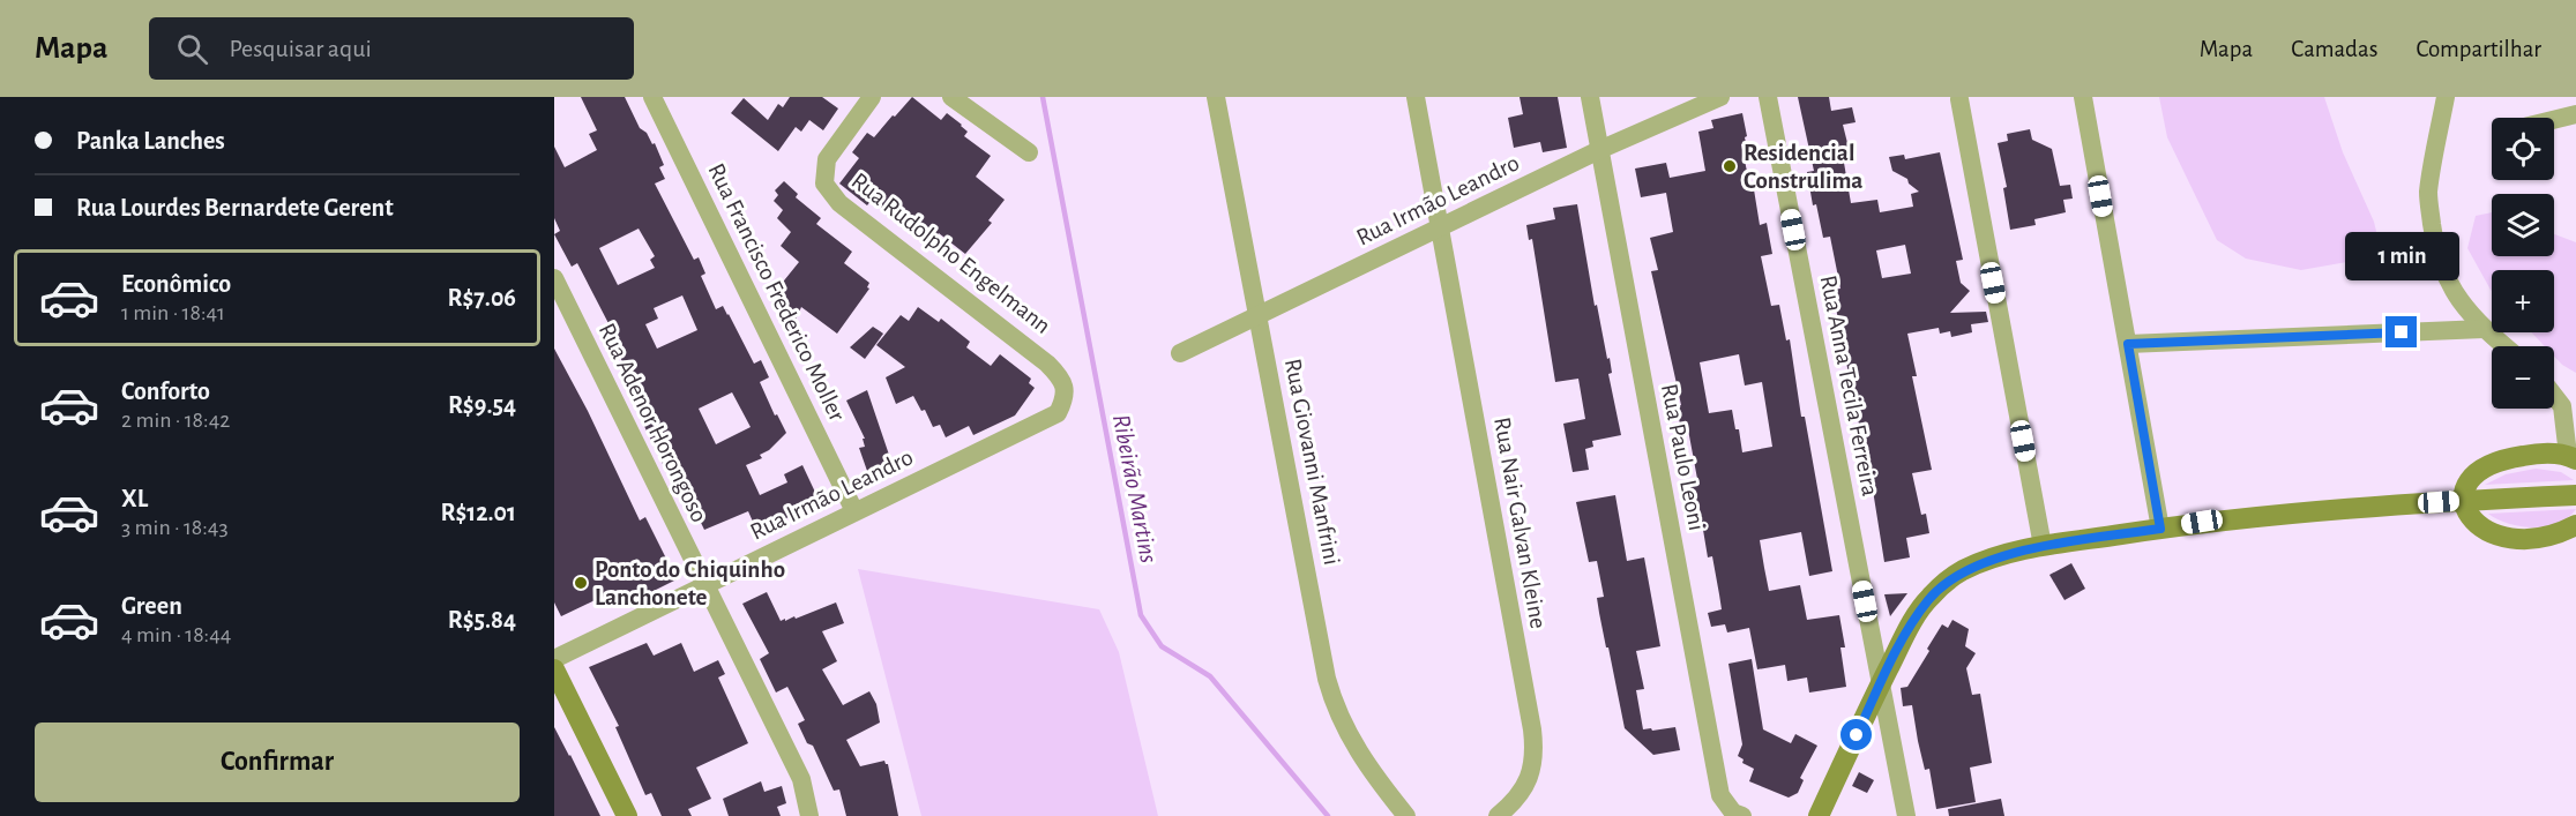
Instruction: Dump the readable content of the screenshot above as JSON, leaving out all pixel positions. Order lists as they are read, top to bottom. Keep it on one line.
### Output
{"streets":{"street":["Rua Irmão Leandro","Rua Rudolpho Engelmann","Rua Francisco Frederico Moller","Rua Anna Tecila Ferreira","Rua Adenor Horongoso","Rua Paulo Leoni","Rua Giovanni Manfrini","Rua Nair Galvan Kleine"]},"crossings":[["Rua Irmão Leandro","Rua Rudolpho Engelmann"],["Rua Irmão Leandro","Rua Francisco Frederico Moller"],["Rua Irmão Leandro","Rua Adenor Horongoso"],["Rua Irmão Leandro","Rua Paulo Leoni"],["Rua Irmão Leandro","Rua Giovanni Manfrini"],["Rua Irmão Leandro","Rua Nair Galvan Kleine"]],"water":["Ribeirão Martins"],"places":["Residencial Construlima","Ponto do Chiquinho Lanchonete"],"page":{"header":"Mapa","search":"Pesquisar aqui","nav":["Mapa","Camadas","Compartilhar"],"banner":["Panka Lanches","Rua Lourdes Bernardete Gerent"],"map_buttons":["+","−"],"bubble":"1 min","list":[{"name":"Econômico","note":"1 min · 18:41","value":"R$7.06"},{"name":"Conforto","note":"2 min · 18:42","value":"R$9.54"},{"name":"XL","note":"3 min · 18:43","value":"R$12.01"},{"name":"Green","note":"4 min · 18:44","value":"R$5.84"}],"buttons":"Confirmar"}}
